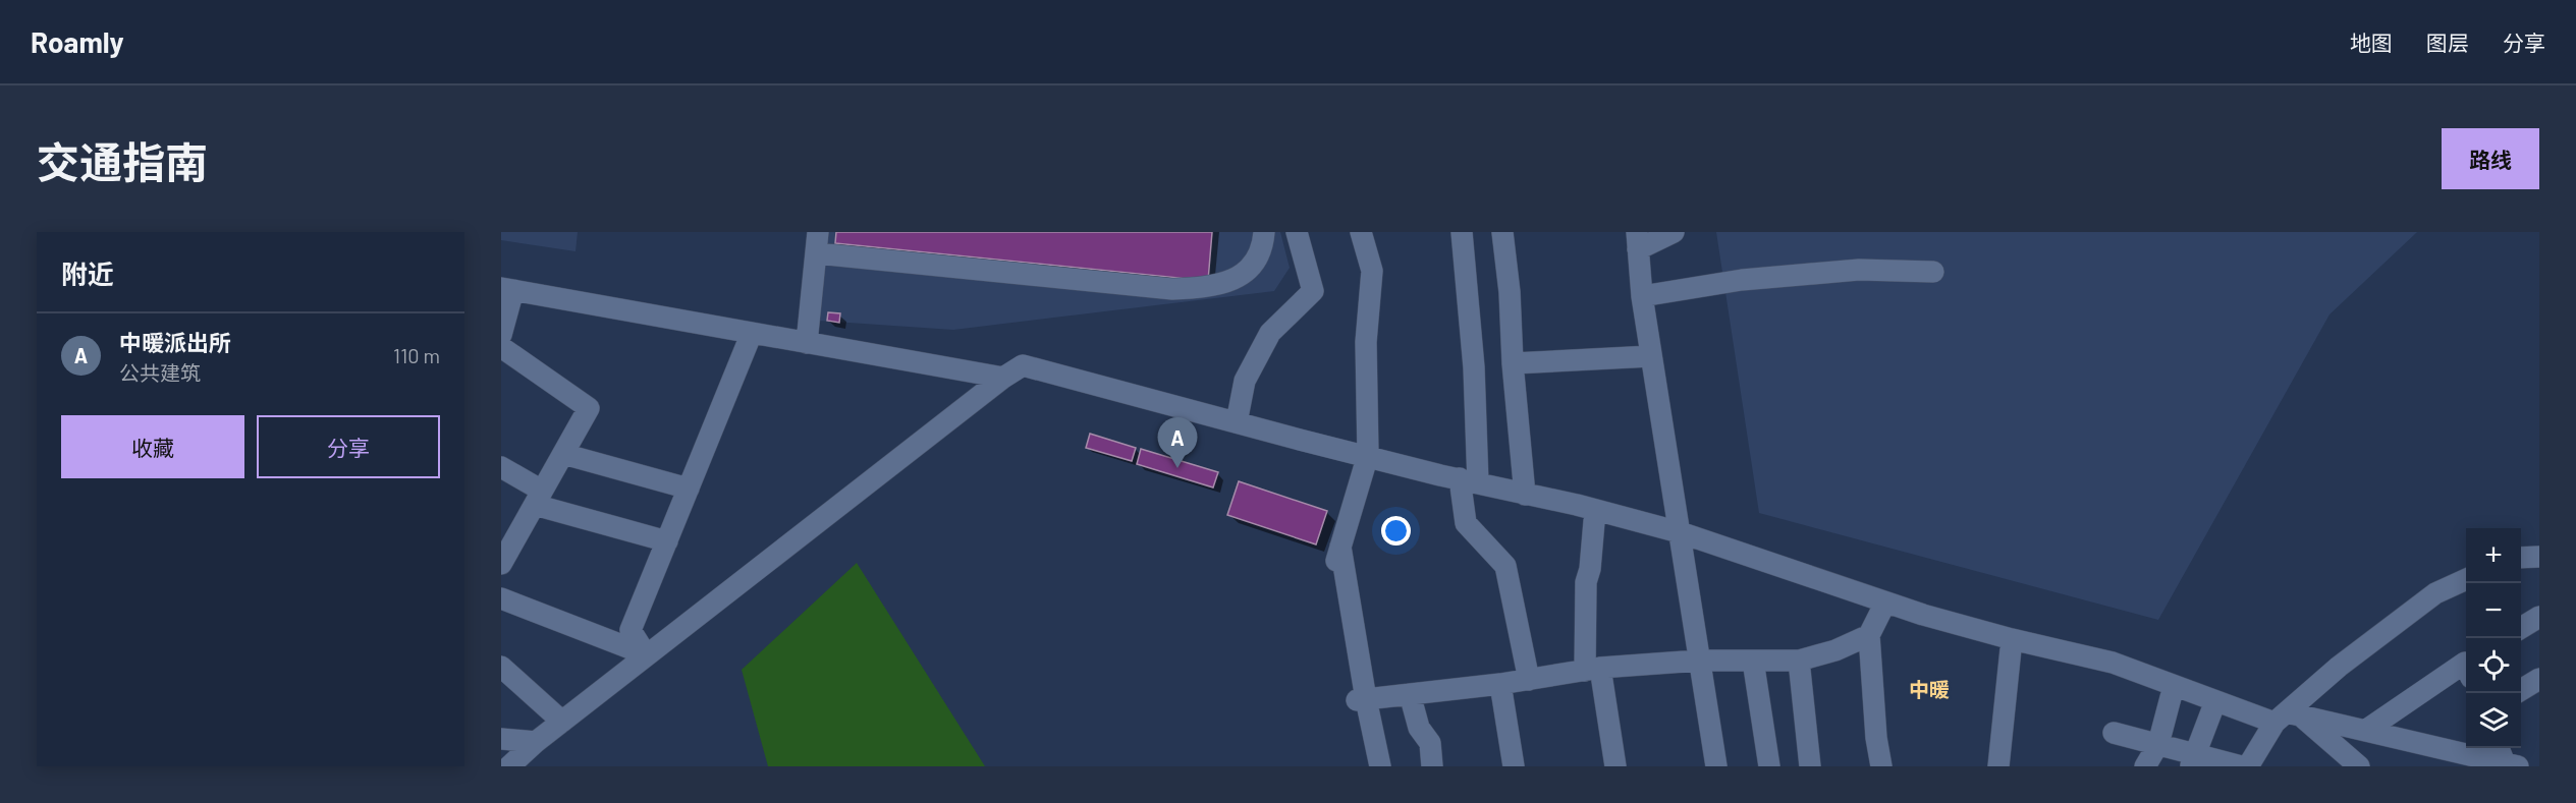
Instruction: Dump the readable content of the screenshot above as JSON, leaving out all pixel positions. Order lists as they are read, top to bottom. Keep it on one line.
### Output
{"districts":["中暖"],"page":{"header":"Roamly","nav":["地图","图层","分享"],"title":"交通指南","buttons":["路线",["收藏","分享"]],"heading":"附近","list":[{"mark":"A","name":"中暖派出所","note":"公共建筑","value":"110 m"}],"pins":"A","map_buttons":["+","−"]}}
